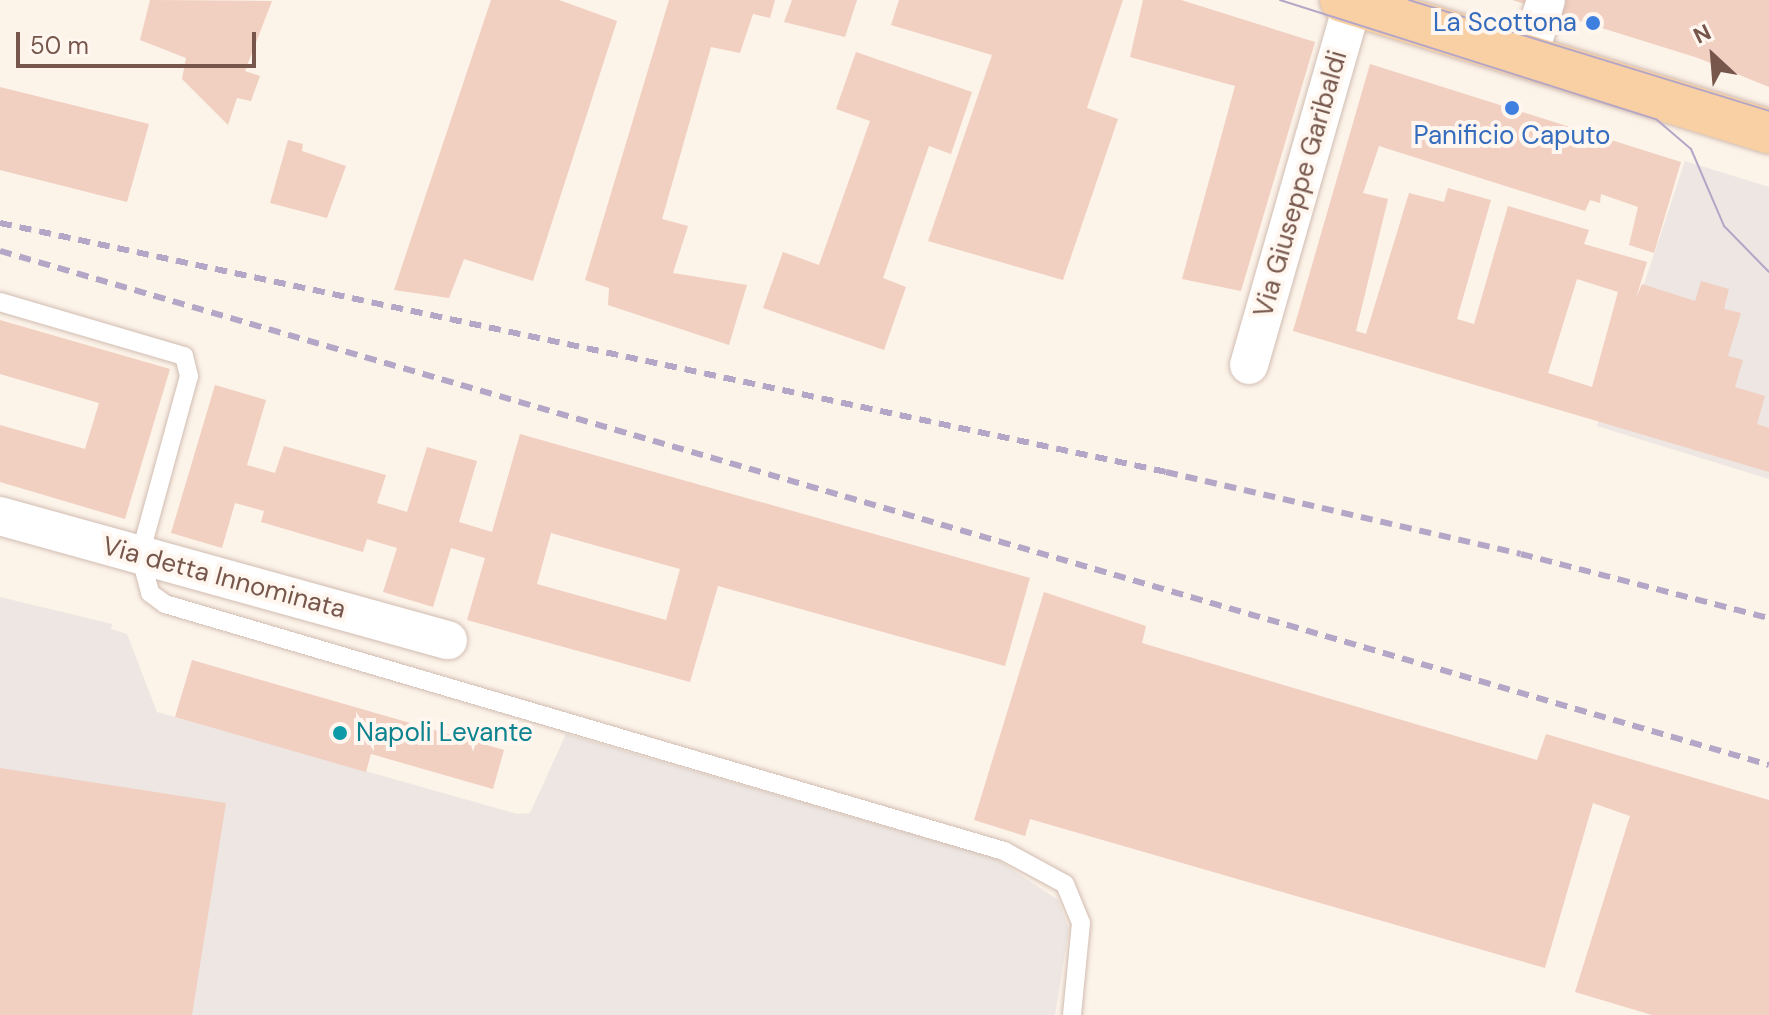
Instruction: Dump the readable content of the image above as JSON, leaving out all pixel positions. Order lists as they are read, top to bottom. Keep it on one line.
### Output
{"streets":{"street":["Via Giuseppe Garibaldi","Via detta Innominata"]},"places":["La Scottona","Panificio Caputo","Napoli Levante"],"scale_bar":"50 m","north":"top left"}
